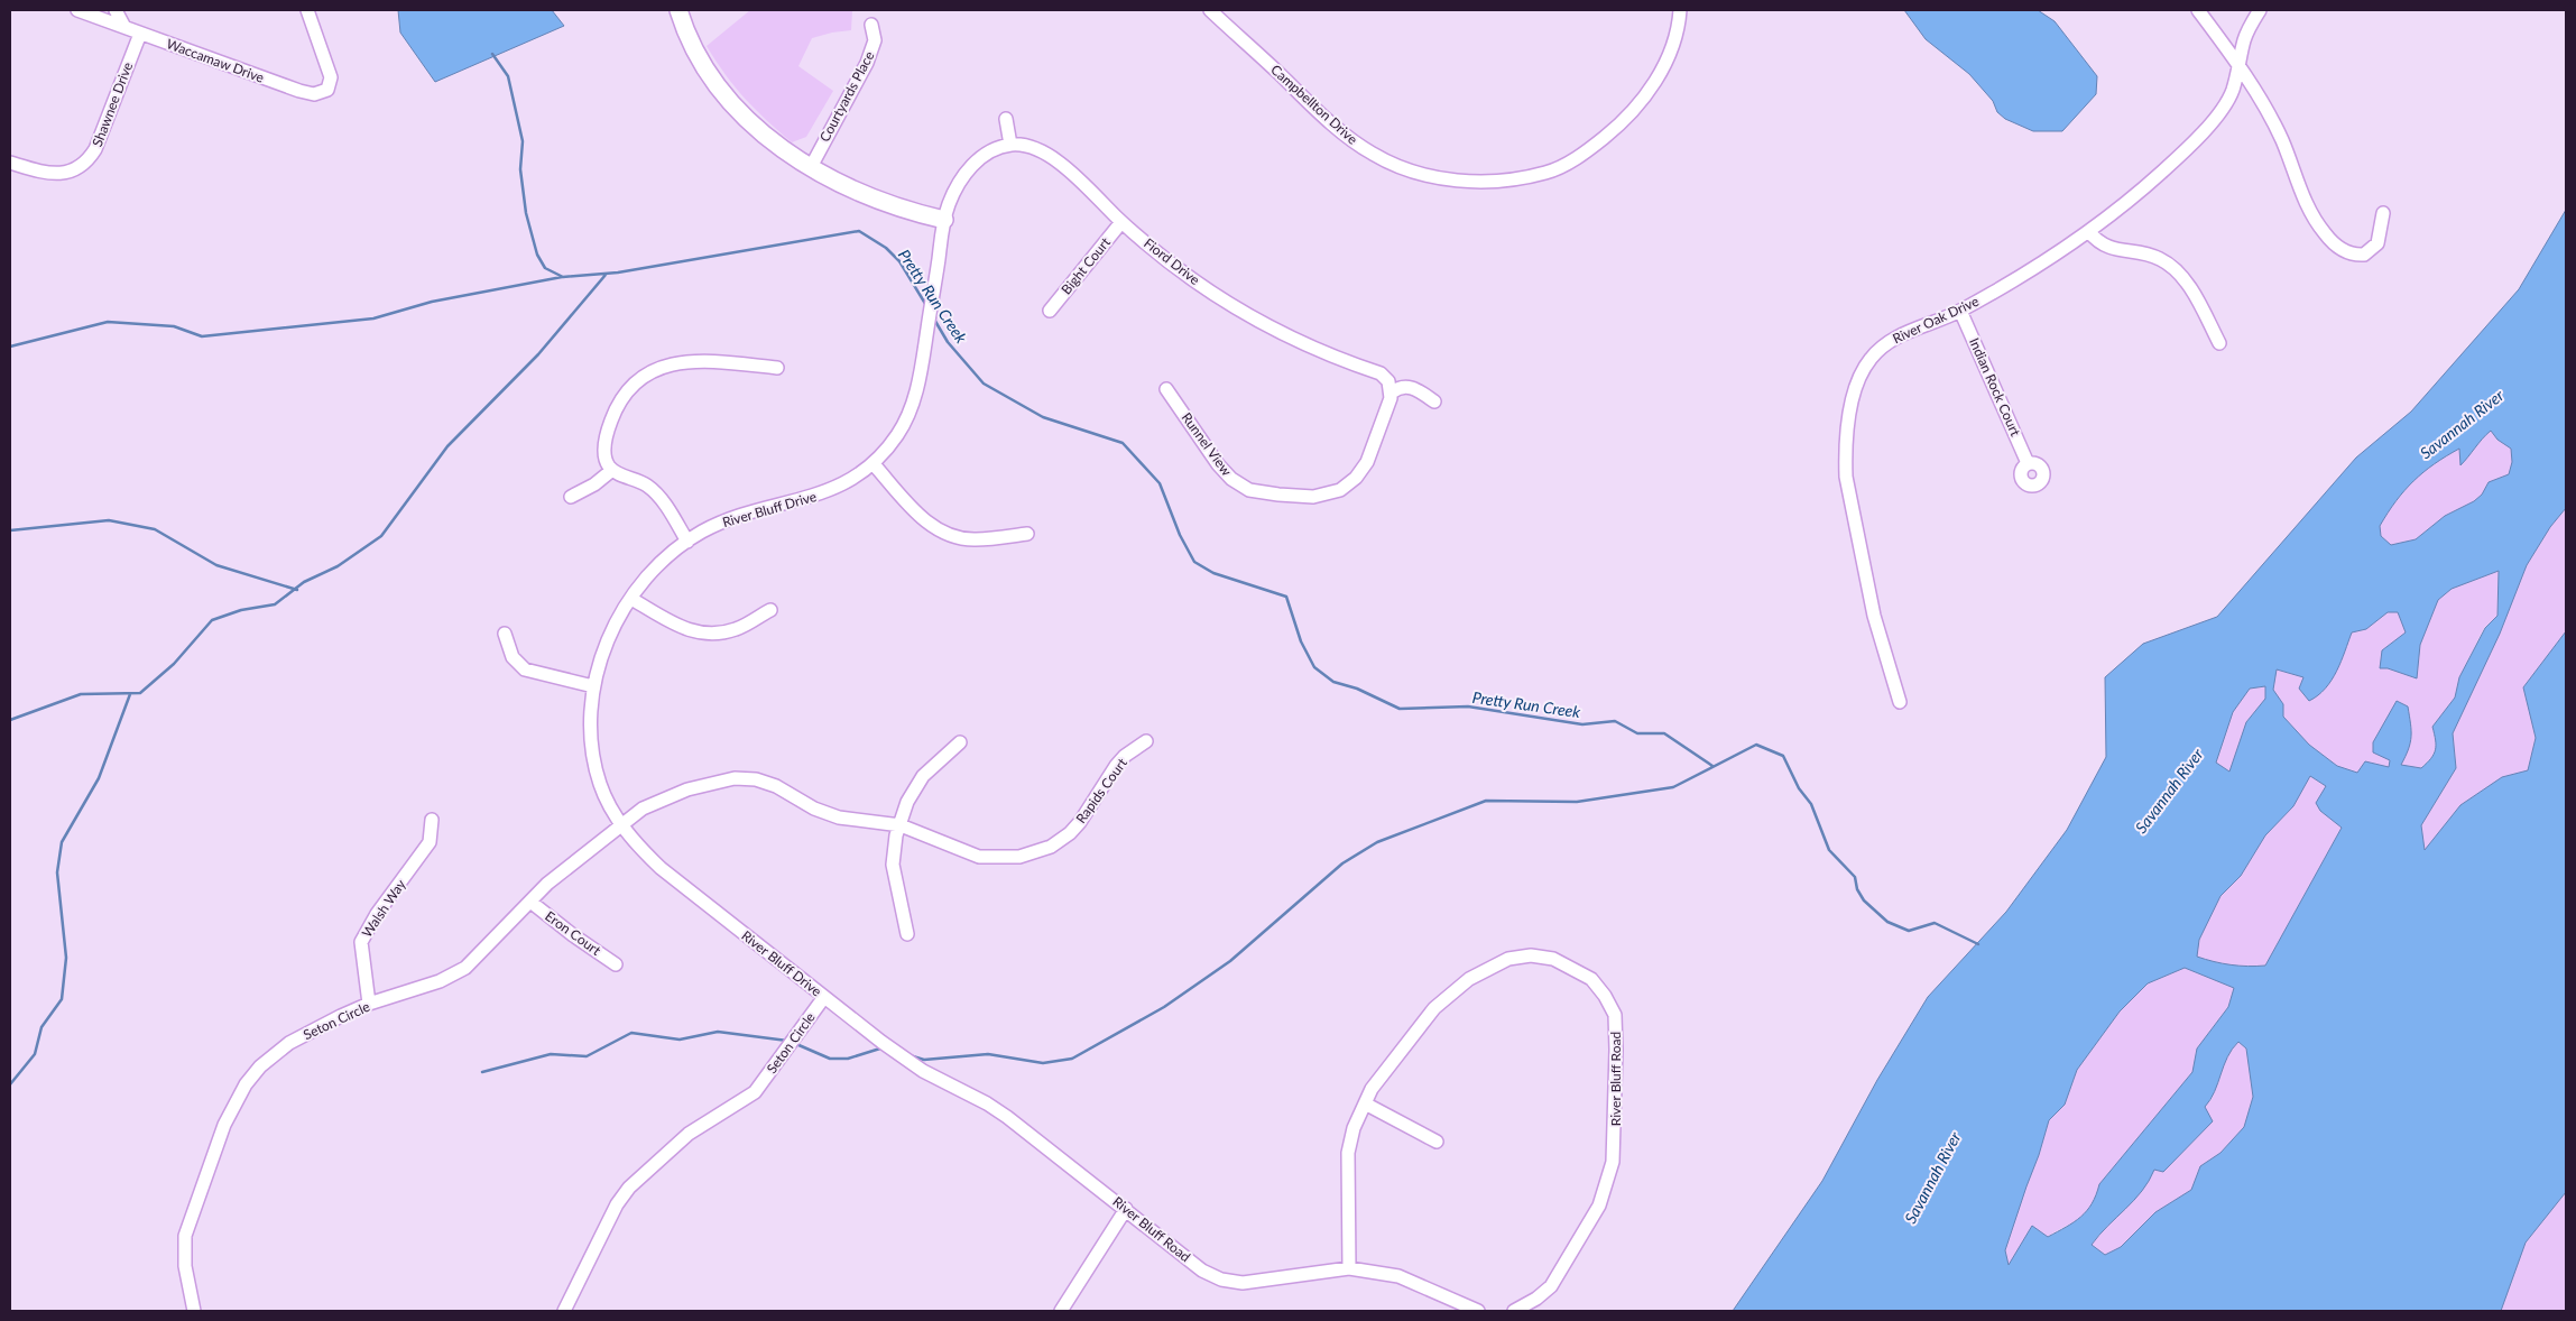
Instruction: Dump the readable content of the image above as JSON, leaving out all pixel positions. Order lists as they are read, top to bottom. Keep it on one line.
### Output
{"streets":{"street":["Waccamaw Drive","Courtyards Place","Shawnee Drive","Campbellton Drive","Fiord Drive","Bight Court","River Oak Drive","Indian Rock Court","Runnel View","River Bluff Drive","Rapids Court","Walsh Way","Eron Court","Seton Circle","River Bluff Road"]},"crossings":[["Waccamaw Drive","Shawnee Drive"],["Fiord Drive","Bight Court"],["Fiord Drive","Runnel View"],["River Oak Drive","Indian Rock Court"],["River Bluff Drive","Rapids Court"],["River Bluff Drive","Seton Circle"],["River Bluff Drive","River Bluff Road"],["Rapids Court","Seton Circle"],["Walsh Way","Seton Circle"],["Eron Court","Seton Circle"]],"water":["Pretty Run Creek","Savannah River"]}
